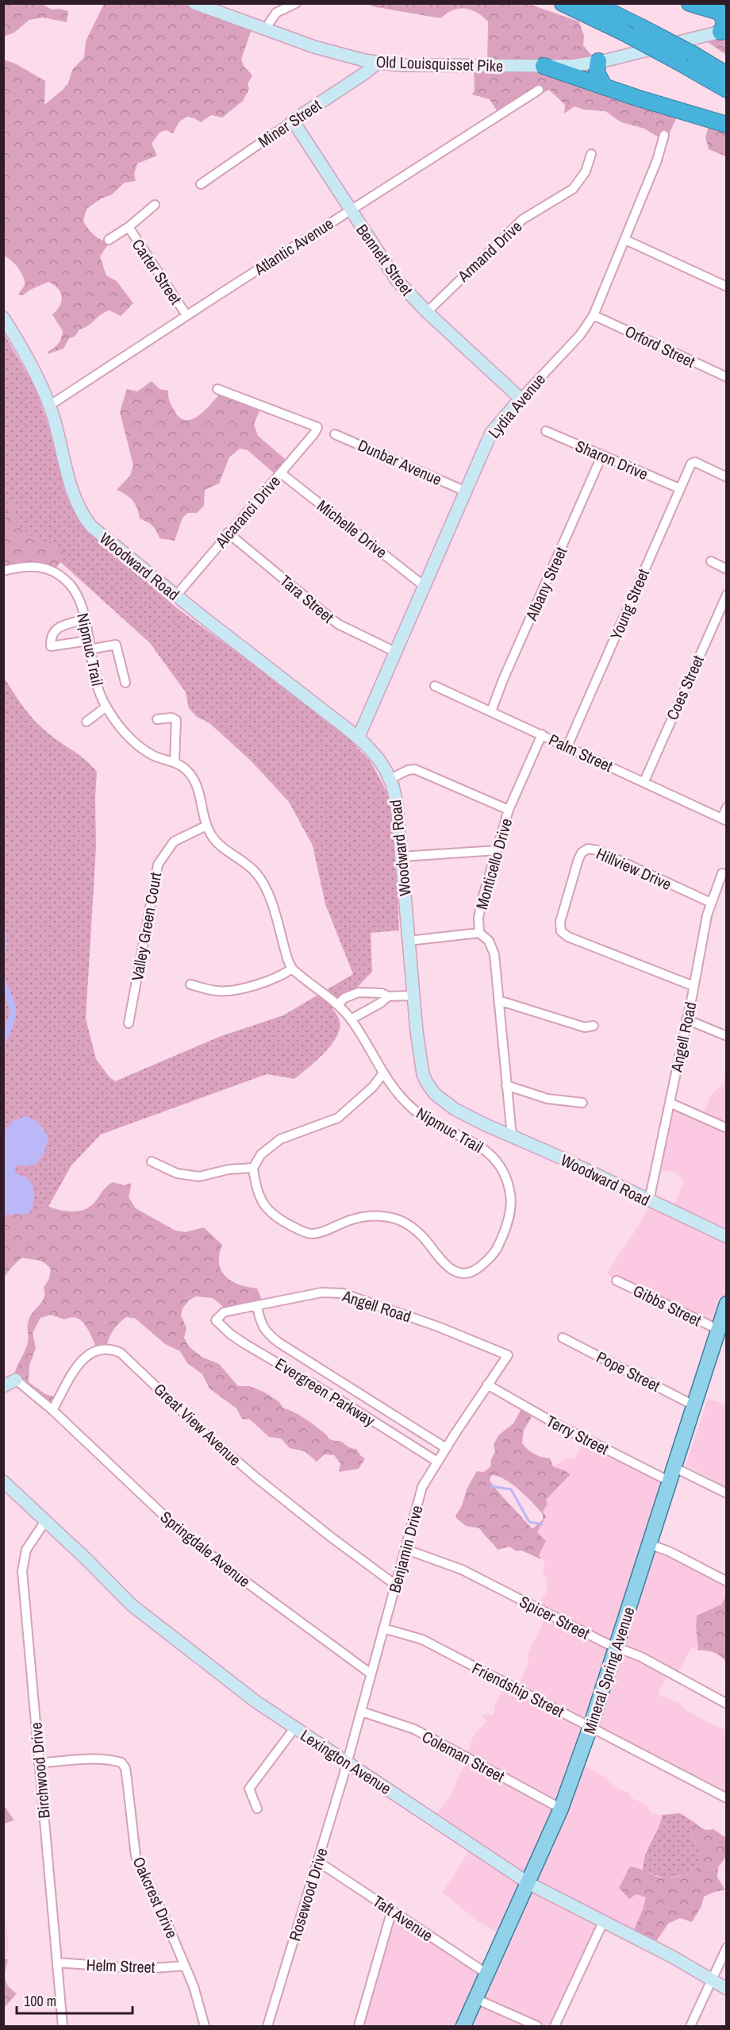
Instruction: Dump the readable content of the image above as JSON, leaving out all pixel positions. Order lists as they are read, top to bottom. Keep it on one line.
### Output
{"streets":{"main road":["Mineral Spring Avenue"],"street":["Old Louisquisset Pike","Miner Street","Atlantic Avenue","Armand Drive","Bennett Street","Carter Street","Orford Street","Lydia Avenue","Sharon Drive","Dunbar Avenue","Alcaranci Drive","Michelle Drive","Woodward Road","Albany Street","Tara Street","Young Street","Nipmuc Trail","Coes Street","Palm Street","Monticello Drive","Hillview Drive","Valley Green Court","Angell Road","Gibbs Street","Pope Street","Evergreen Parkway","Great View Avenue","Terry Street","Springdale Avenue","Benjamin Drive","Spicer Street","Friendship Street","Coleman Street","Lexington Avenue","Birchwood Drive","Rosewood Drive","Oakcrest Drive","Taft Avenue","Helm Street"]},"crossings":[["Old Louisquisset Pike","Miner Street"],["Miner Street","Bennett Street"],["Atlantic Avenue","Bennett Street"],["Atlantic Avenue","Carter Street"],["Atlantic Avenue","Woodward Road"],["Armand Drive","Bennett Street"],["Bennett Street","Lydia Avenue"],["Orford Street","Lydia Avenue"],["Lydia Avenue","Dunbar Avenue"],["Lydia Avenue","Michelle Drive"],["Lydia Avenue","Woodward Road"],["Lydia Avenue","Tara Street"],["Sharon Drive","Albany Street"],["Sharon Drive","Young Street"],["Alcaranci Drive","Michelle Drive"],["Alcaranci Drive","Woodward Road"],["Alcaranci Drive","Tara Street"],["Woodward Road","Angell Road"],["Albany Street","Palm Street"],["Young Street","Palm Street"],["Nipmuc Trail","Valley Green Court"],["Coes Street","Palm Street"],["Palm Street","Monticello Drive"],["Hillview Drive","Angell Road"],["Angell Road","Evergreen Parkway"],["Angell Road","Benjamin Drive"],["Gibbs Street","Mineral Spring Avenue"],["Pope Street","Mineral Spring Avenue"],["Evergreen Parkway","Benjamin Drive"],["Great View Avenue","Springdale Avenue"],["Great View Avenue","Benjamin Drive"],["Terry Street","Benjamin Drive"],["Terry Street","Mineral Spring Avenue"],["Springdale Avenue","Benjamin Drive"],["Benjamin Drive","Spicer Street"],["Benjamin Drive","Friendship Street"],["Benjamin Drive","Coleman Street"],["Benjamin Drive","Lexington Avenue"],["Benjamin Drive","Rosewood Drive"],["Spicer Street","Mineral Spring Avenue"],["Mineral Spring Avenue","Friendship Street"],["Mineral Spring Avenue","Coleman Street"],["Mineral Spring Avenue","Lexington Avenue"],["Mineral Spring Avenue","Taft Avenue"],["Lexington Avenue","Birchwood Drive"],["Lexington Avenue","Rosewood Drive"],["Birchwood Drive","Oakcrest Drive"],["Birchwood Drive","Helm Street"],["Rosewood Drive","Taft Avenue"],["Oakcrest Drive","Helm Street"]],"scale_bar":"100 m"}
